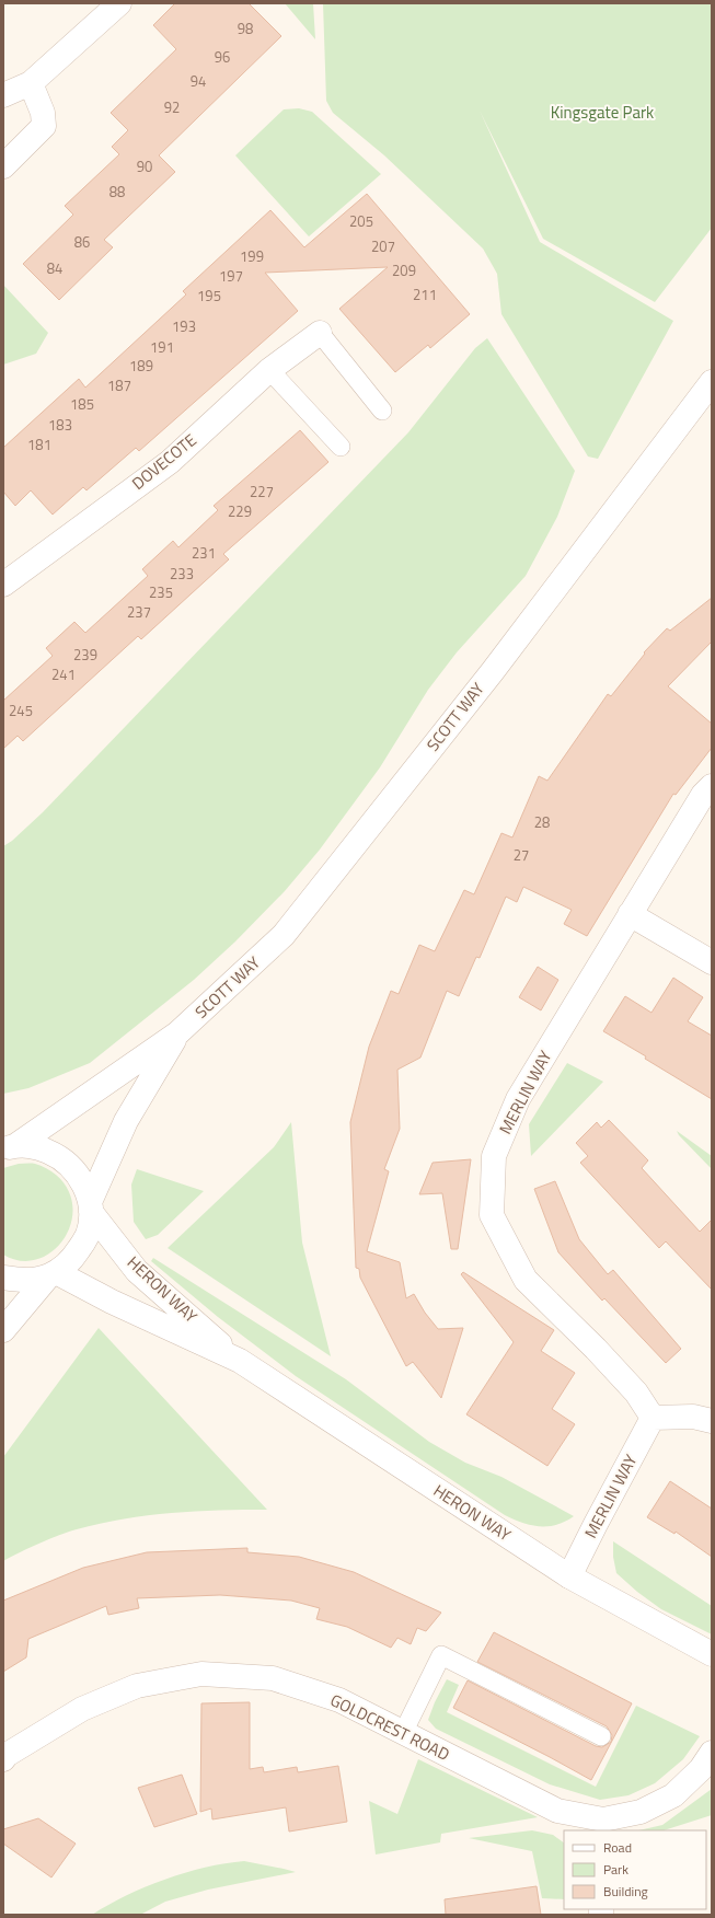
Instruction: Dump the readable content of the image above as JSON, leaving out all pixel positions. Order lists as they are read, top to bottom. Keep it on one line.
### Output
{"streets":{"street":["DOVECOTE","SCOTT WAY","MERLIN WAY","HERON WAY","GOLDCREST ROAD"]},"crossings":[["SCOTT WAY","HERON WAY"],["MERLIN WAY","HERON WAY"]],"parks":["Kingsgate Park"],"house_numbers":["98","96","94","92","90","88","205","86","207","199","84","209","197","211","195","193","191","189","187","185","183","181","227","229","231","233","235","237","239","241","245","28","27"],"legend":["Road","Park","Building"]}
